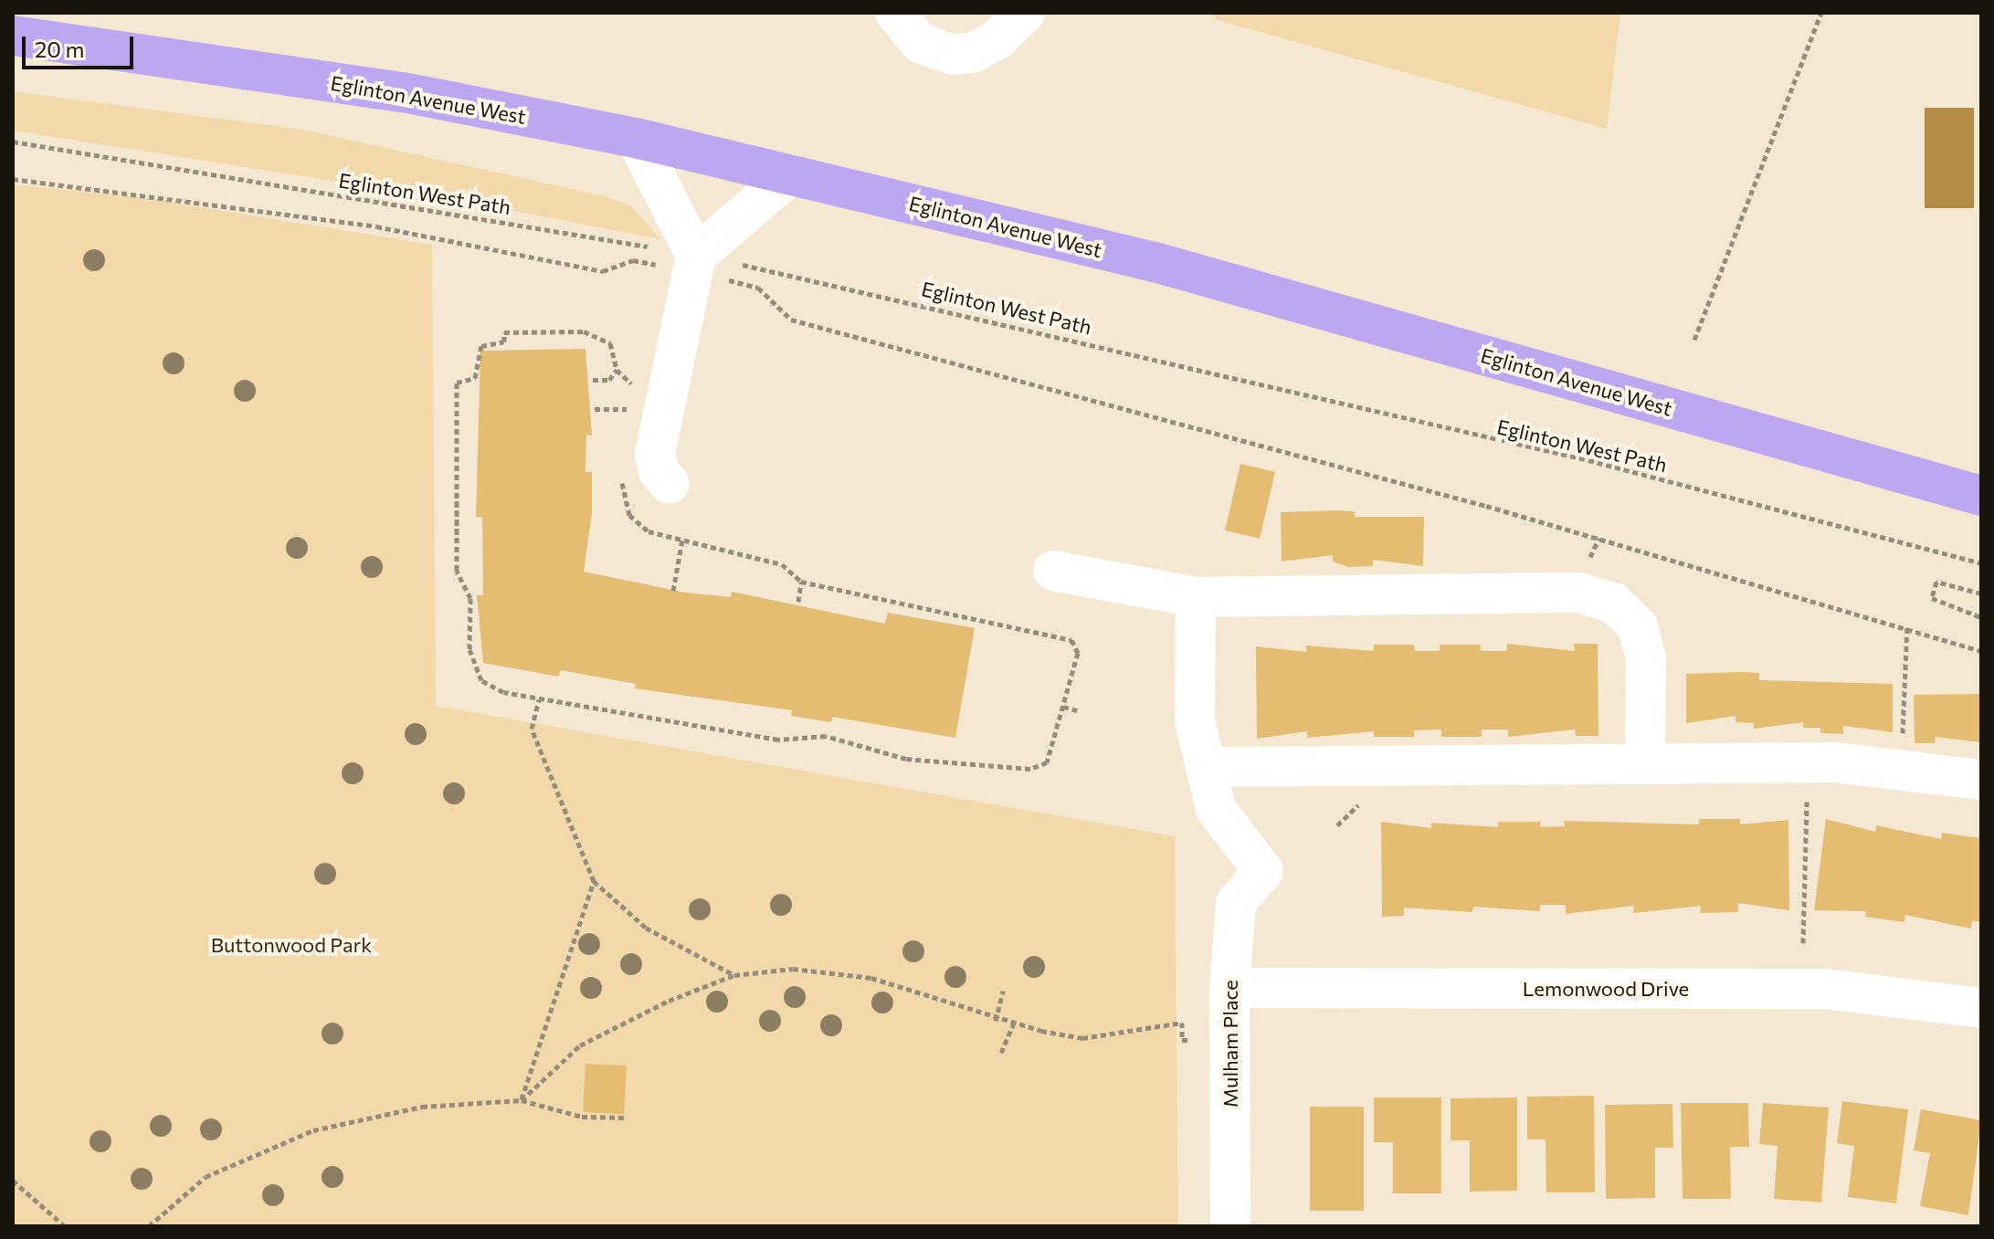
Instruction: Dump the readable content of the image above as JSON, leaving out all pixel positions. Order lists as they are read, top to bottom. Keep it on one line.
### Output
{"streets":{"main road":["Eglinton Avenue West"],"street":["Lemonwood Drive","Mulham Place"],"path":["Eglinton West Path"]},"crossings":[["Lemonwood Drive","Mulham Place"]],"parks":["Buttonwood Park"],"scale_bar":"20 m"}
